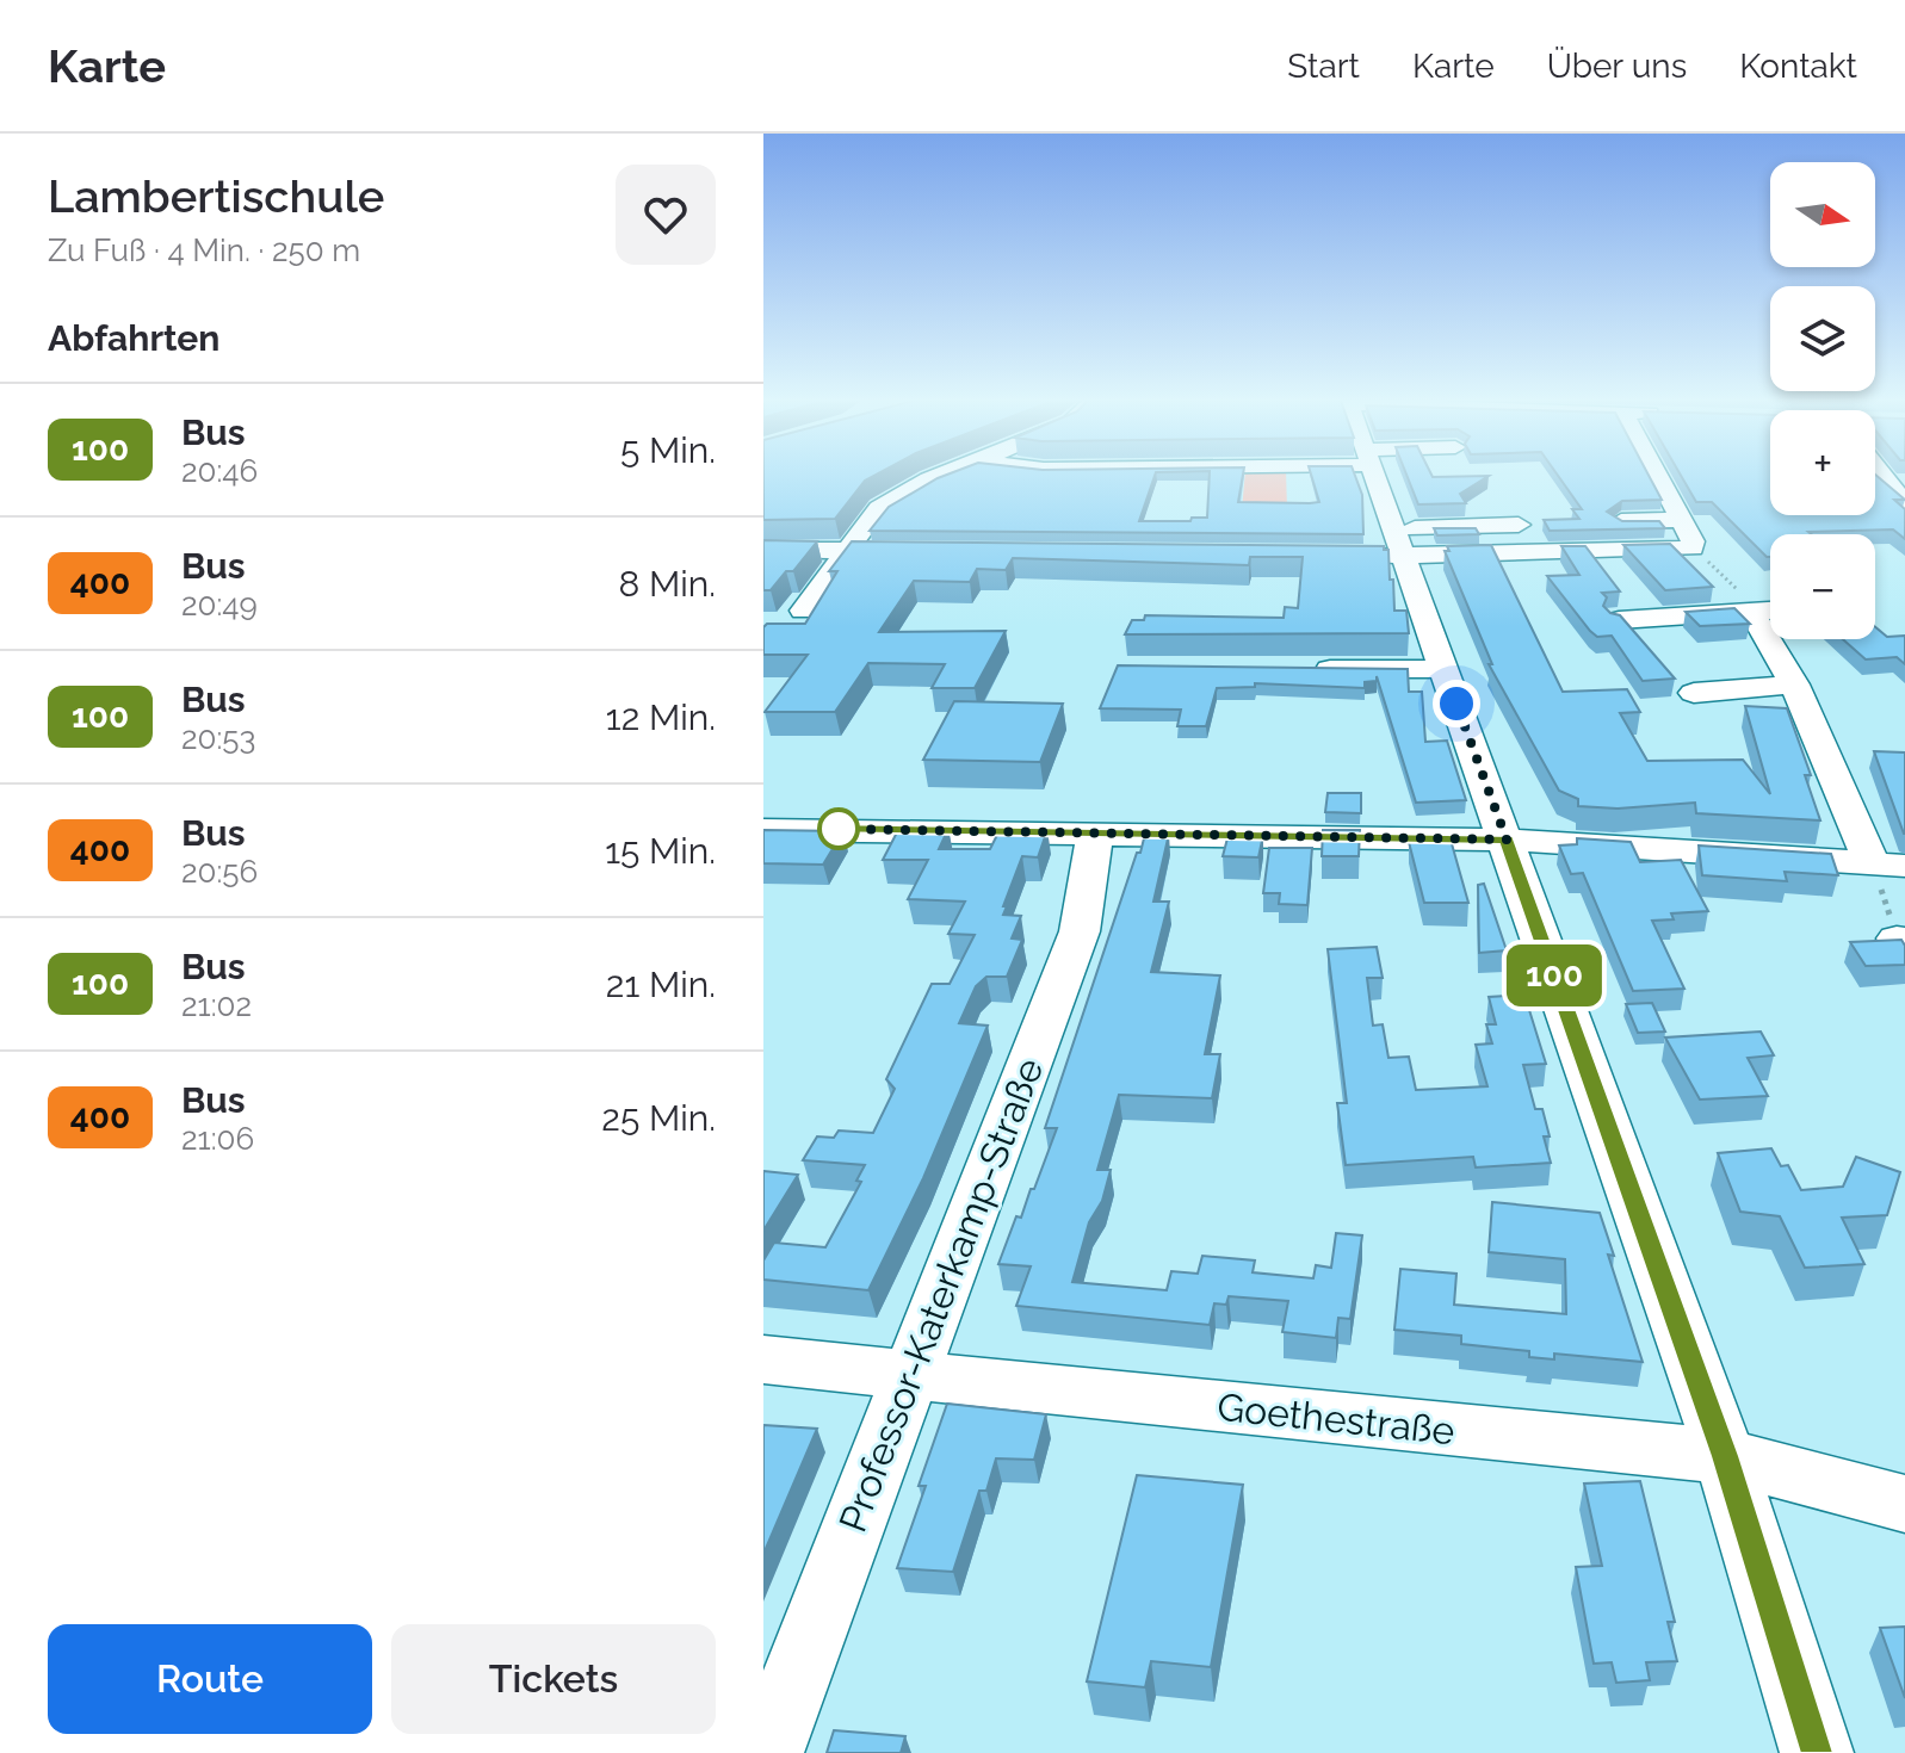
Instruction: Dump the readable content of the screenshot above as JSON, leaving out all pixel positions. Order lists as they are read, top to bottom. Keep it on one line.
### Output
{"streets":{"street":["Professor-Katerkamp-Straße","Goethestraße"]},"crossings":[["Professor-Katerkamp-Straße","Goethestraße"]],"lines":["bus line 100"],"north":"right","page":{"header":"Karte","nav":["Start","Karte","Über uns","Kontakt"],"heading":[["Lambertischule","Zu Fuß · 4 Min. · 250 m"],"Abfahrten"],"on_map":"100","map_buttons":["+","−"],"list":[{"mark":"100","name":"Bus","note":"20:46","value":"5 Min."},{"mark":"400","name":"Bus","note":"20:49","value":"8 Min."},{"mark":"100","name":"Bus","note":"20:53","value":"12 Min."},{"mark":"400","name":"Bus","note":"20:56","value":"15 Min."},{"mark":"100","name":"Bus","note":"21:02","value":"21 Min."},{"mark":"400","name":"Bus","note":"21:06","value":"25 Min."}],"buttons":["Route","Tickets"]}}
